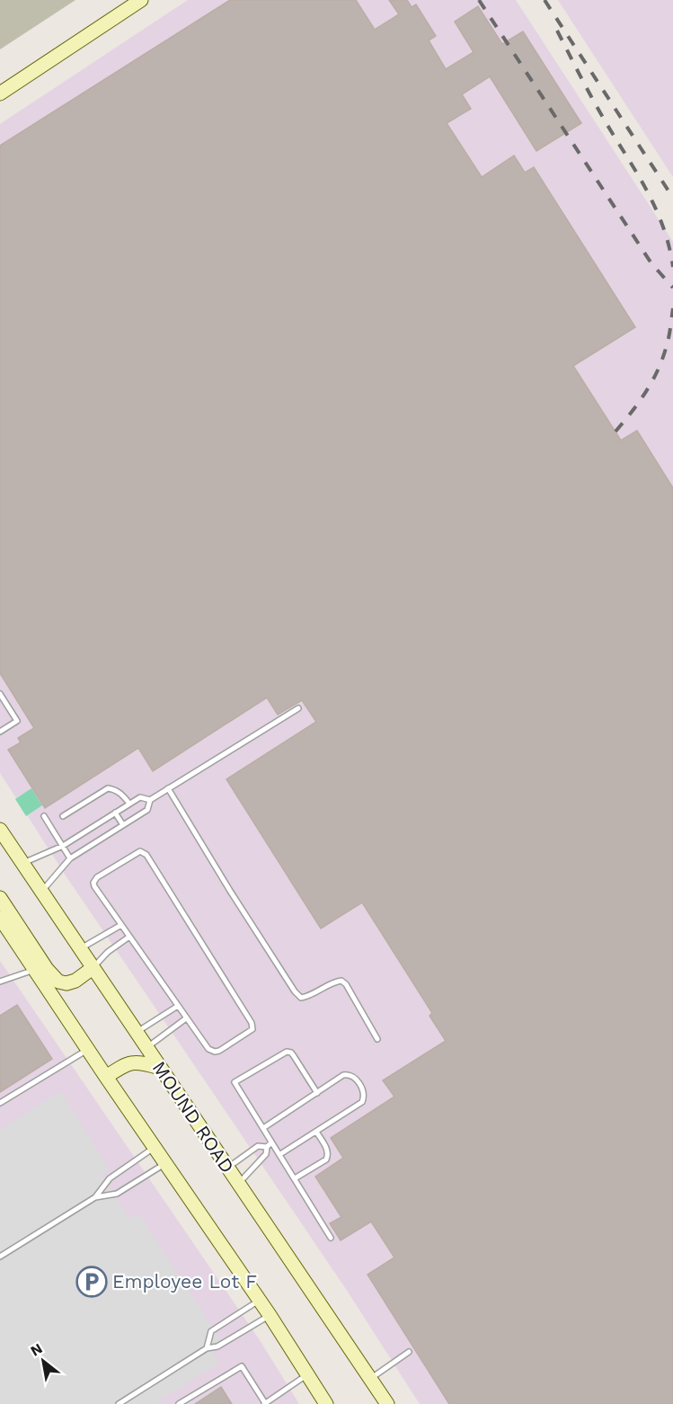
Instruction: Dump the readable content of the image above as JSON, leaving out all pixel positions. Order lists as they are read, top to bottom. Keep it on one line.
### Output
{"streets":{"main road":["MOUND ROAD"]},"places":{"parking":["Employee Lot F"]},"north":"top left"}
